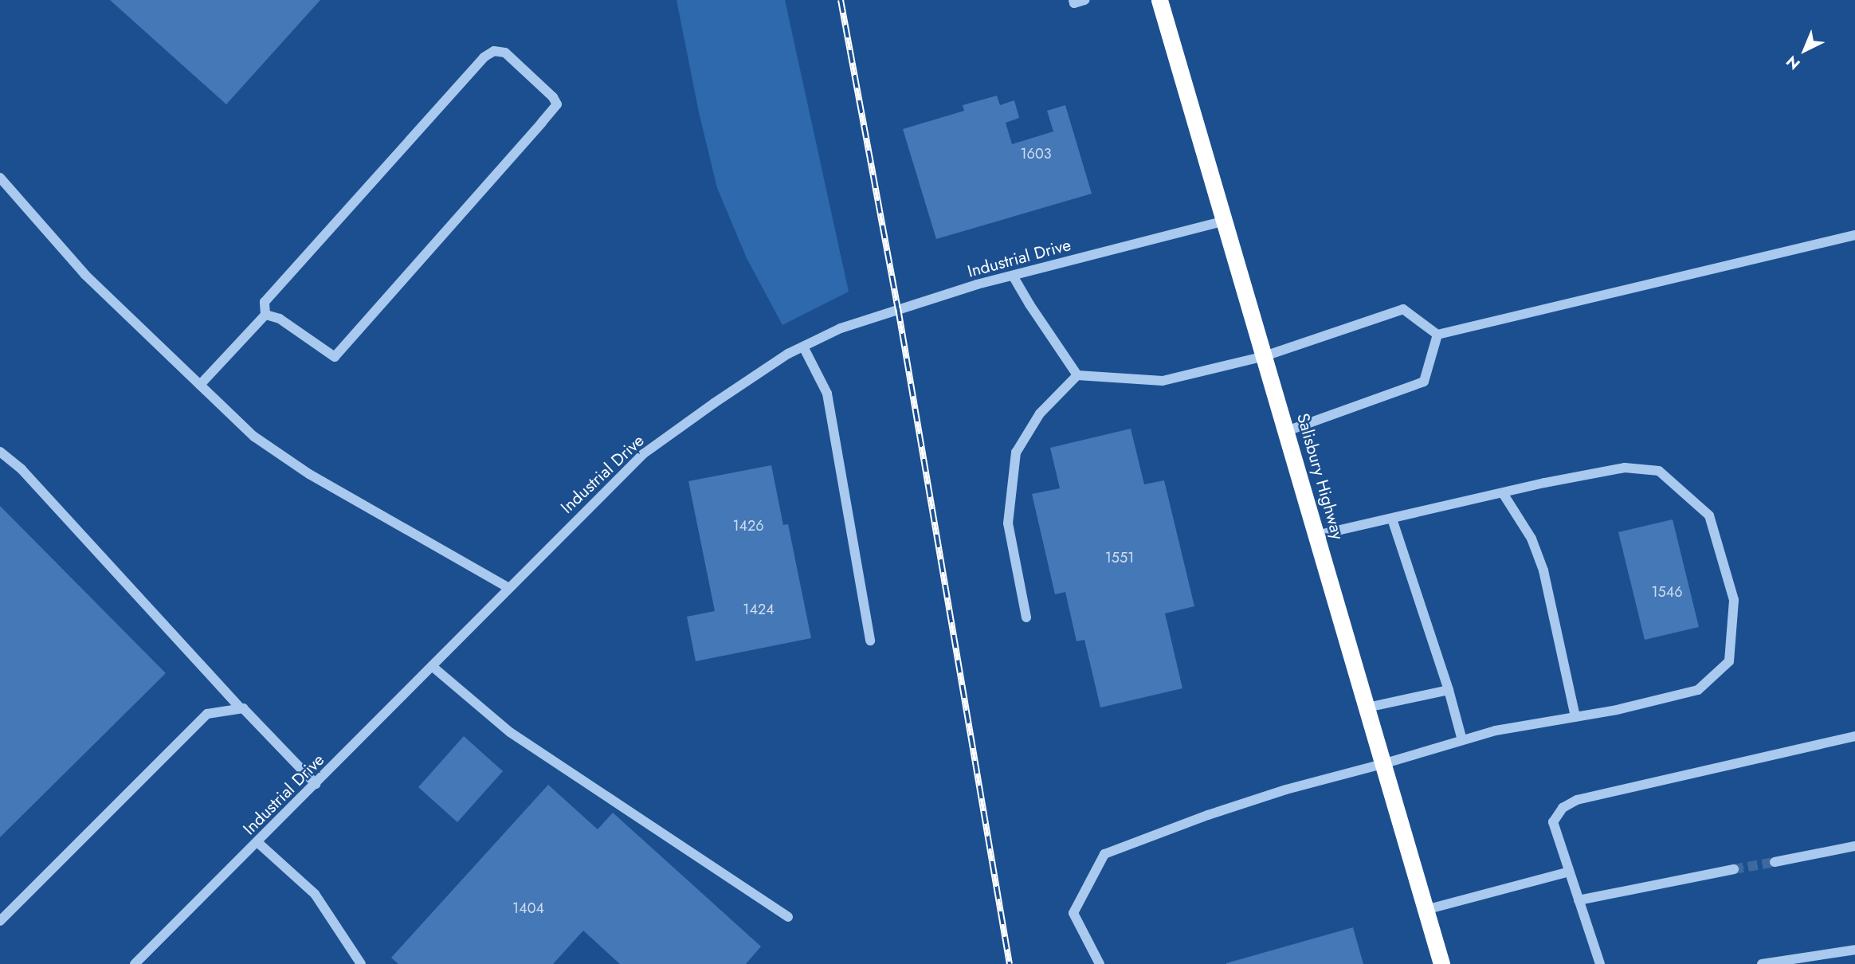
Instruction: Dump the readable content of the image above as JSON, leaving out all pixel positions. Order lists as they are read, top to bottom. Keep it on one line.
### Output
{"streets":{"highway":["Salisbury Highway"],"street":["Industrial Drive"]},"crossings":[["Industrial Drive","Salisbury Highway"]],"house_numbers":["1603","1426","1551","1546","1424","1404"],"north":"bottom left"}
